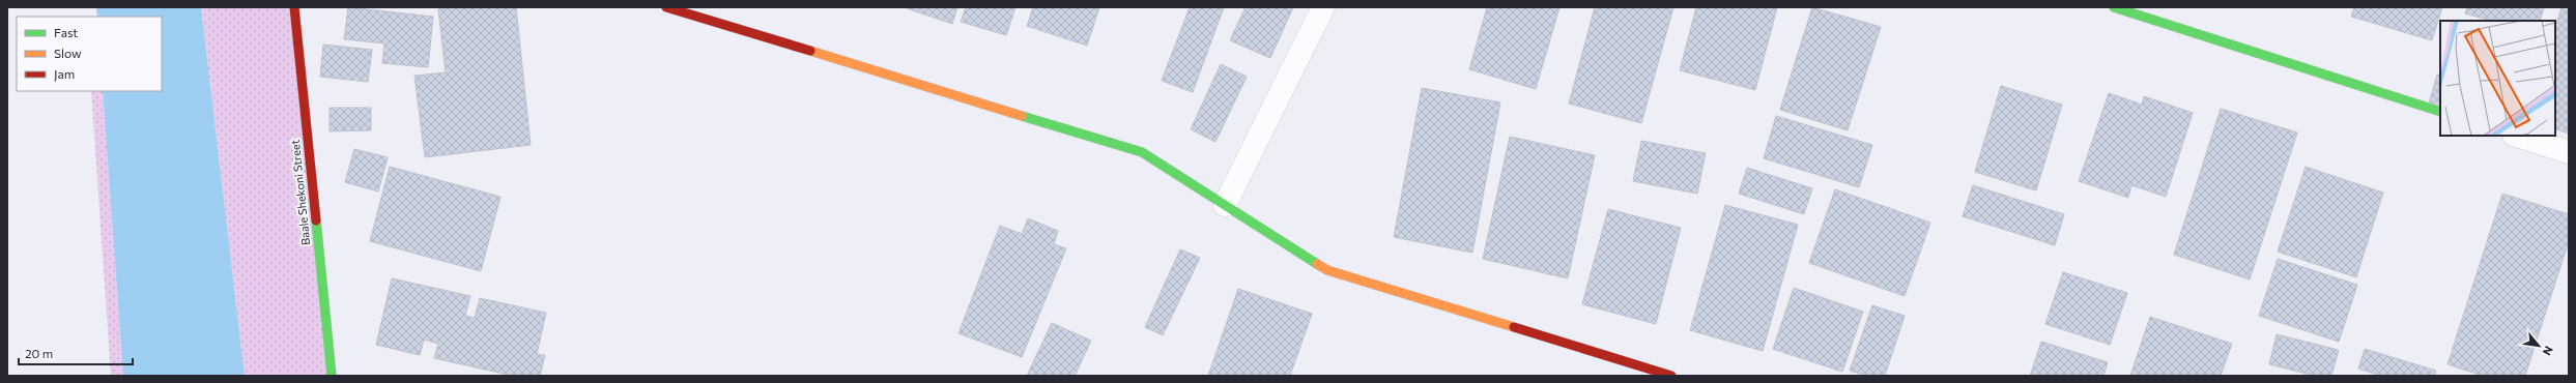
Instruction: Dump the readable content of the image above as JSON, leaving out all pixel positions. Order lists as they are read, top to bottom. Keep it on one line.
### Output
{"streets":{"street":["Baale Shekoni Street"]},"legend":["Fast","Slow","Jam"],"scale_bar":"20 m","north":"bottom right"}
